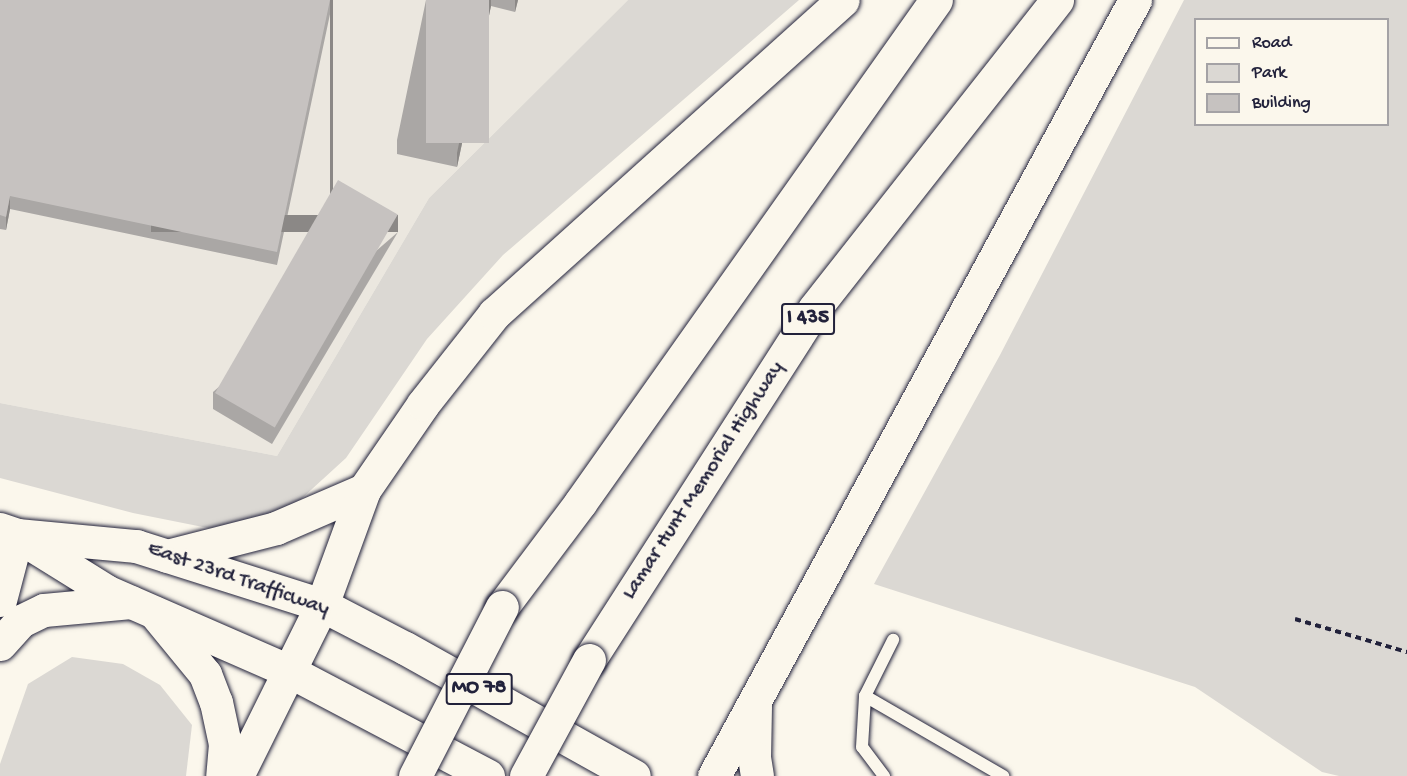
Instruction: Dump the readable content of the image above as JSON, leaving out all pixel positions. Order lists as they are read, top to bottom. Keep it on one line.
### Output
{"streets":{"main road":["I 435","Lamar Hunt Memorial Highway","East 23rd Trafficway","MO 78"]},"legend":["Road","Park","Building"]}
